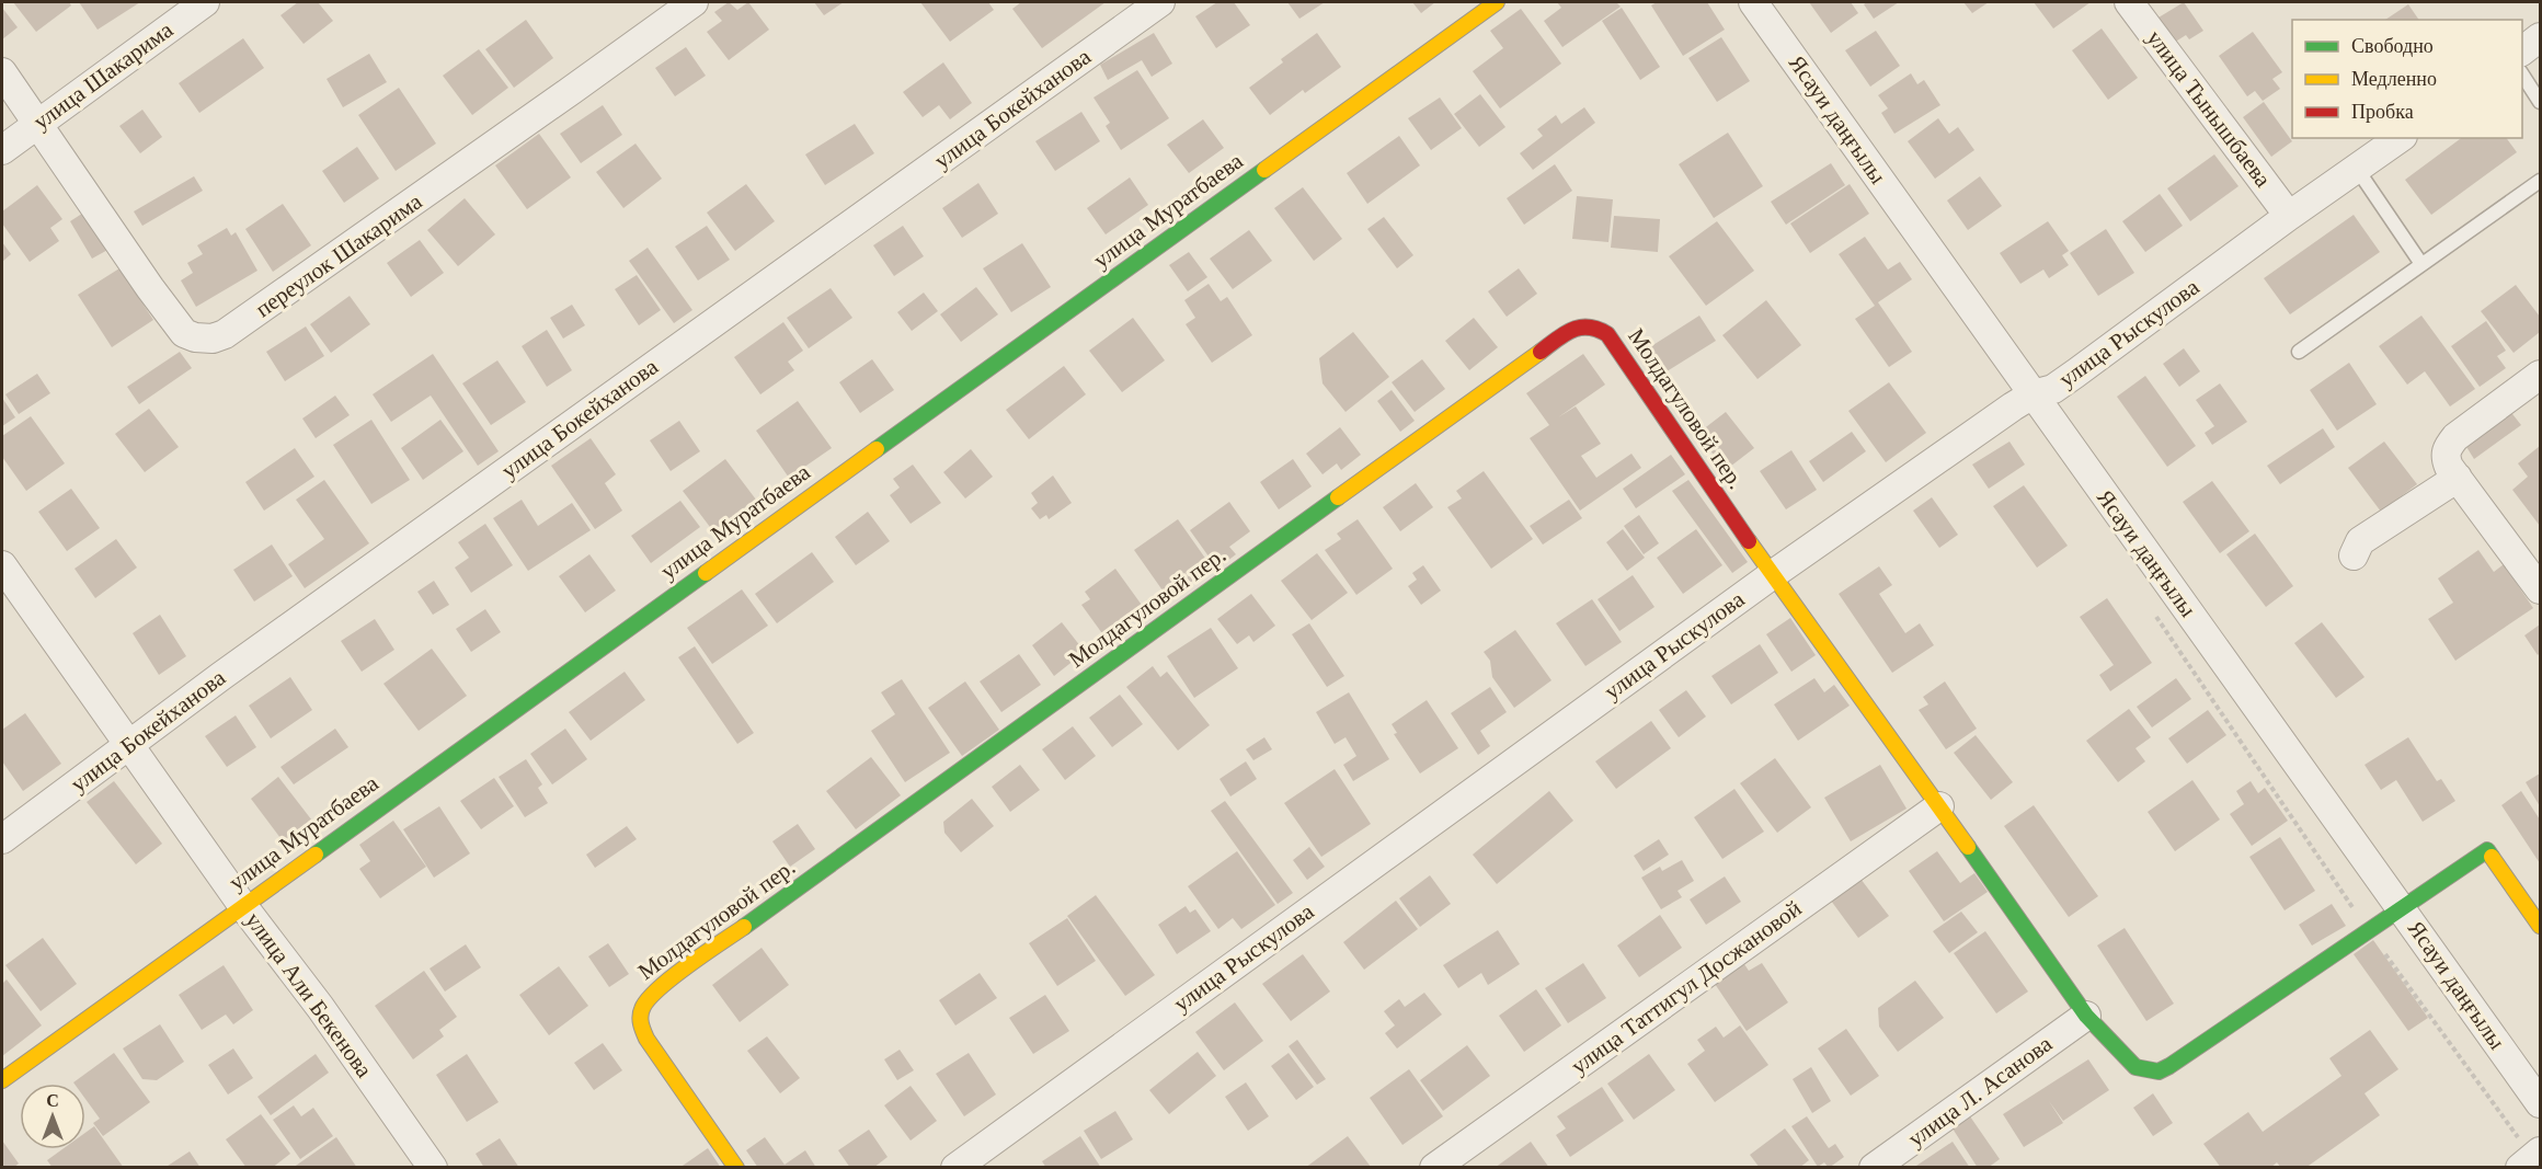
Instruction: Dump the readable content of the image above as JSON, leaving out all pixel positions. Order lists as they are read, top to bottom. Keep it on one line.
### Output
{"streets":{"street":["улица Шакарима","улица Бокейханова","улица Тынышбаева","Ясауи даңғылы","улица Муратбаева","переулок Шакарима","улица Рыскулова","Молдагуловой пер.","улица Таттигул Досжановой","улица Али Бекенова","улица Л. Асанова"]},"crossings":[["улица Шакарима","переулок Шакарима"],["улица Бокейханова","улица Али Бекенова"],["улица Тынышбаева","улица Рыскулова"],["Ясауи даңғылы","улица Рыскулова"],["улица Муратбаева","улица Али Бекенова"],["улица Рыскулова","Молдагуловой пер."]],"legend":["Свободно","Медленно","Пробка"],"north":"top"}
